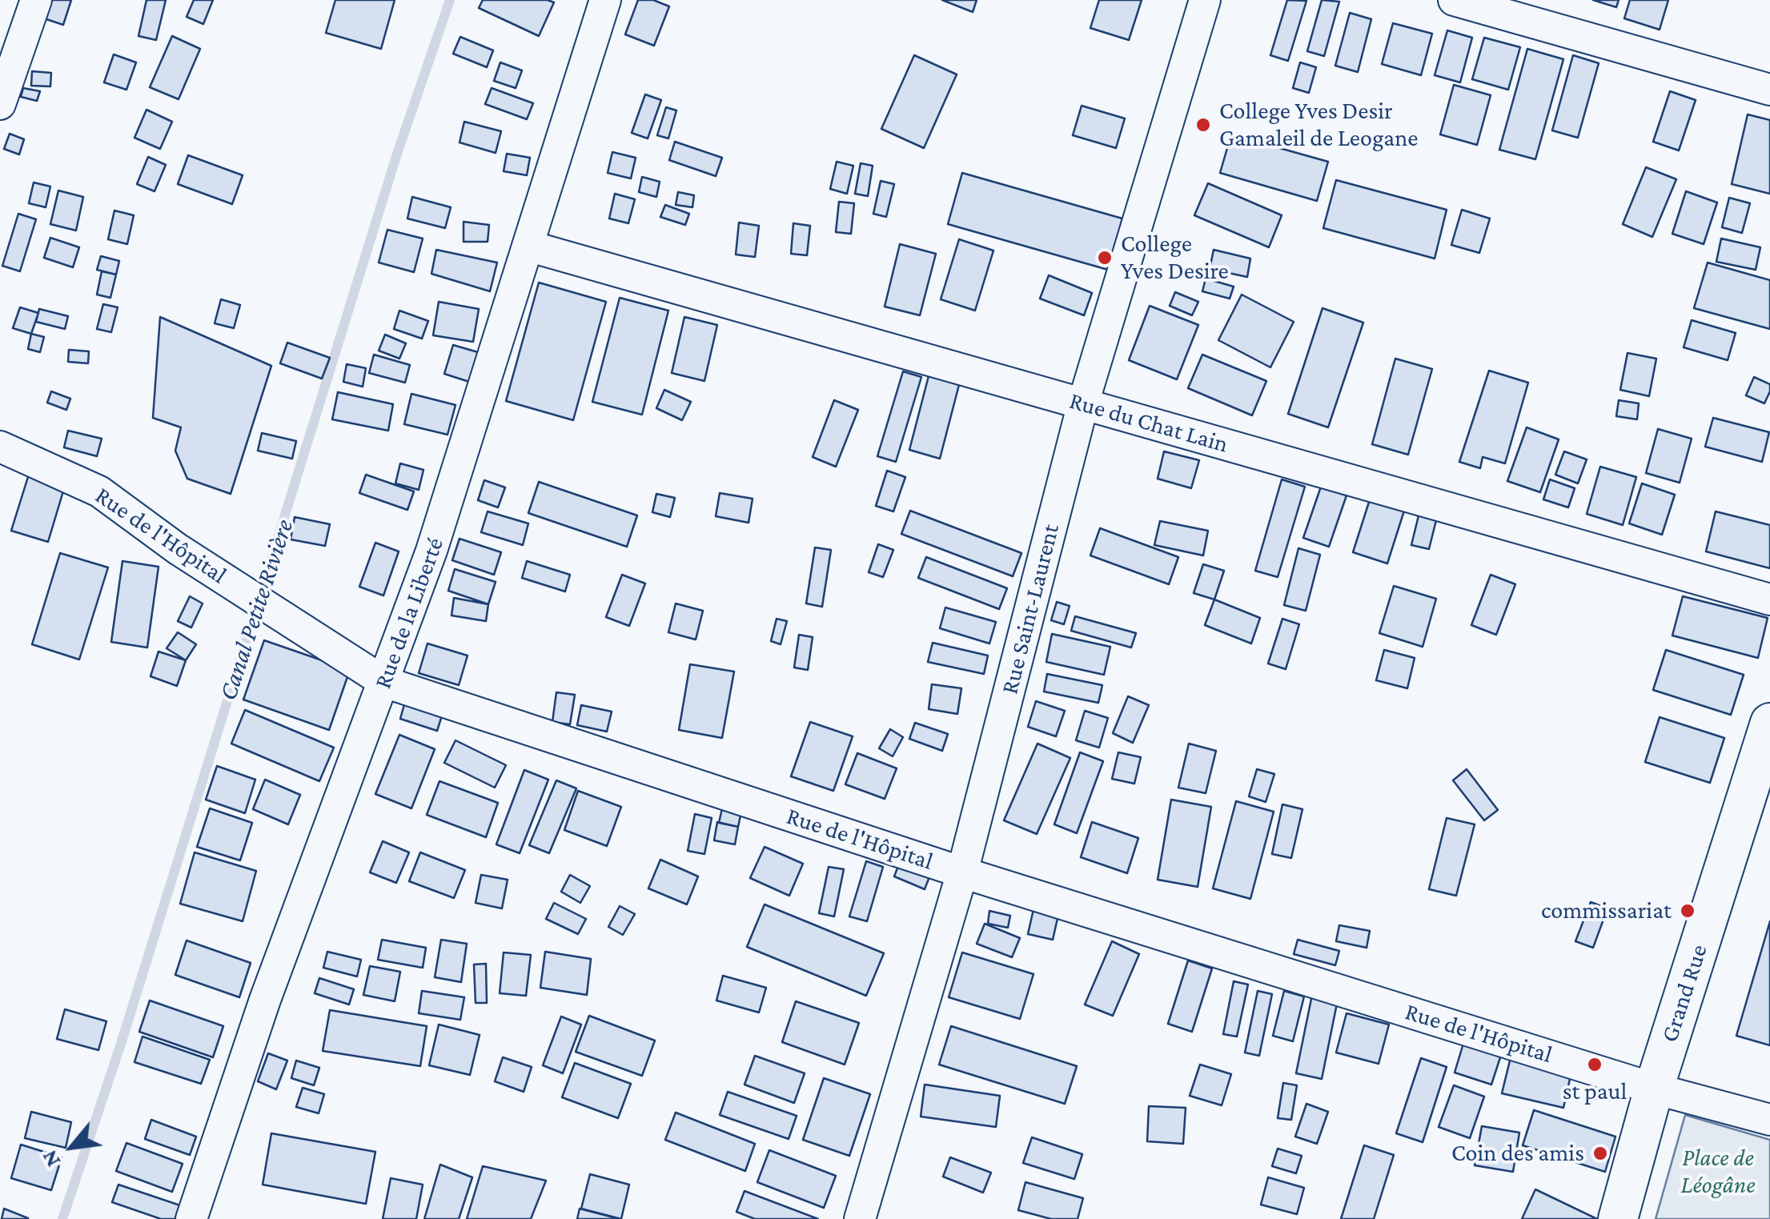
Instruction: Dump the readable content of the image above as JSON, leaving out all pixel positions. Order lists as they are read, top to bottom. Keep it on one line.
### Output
{"streets":{"street":["Rue du Chat Lain","Rue de l'Hôpital","Rue Saint-Laurent","Rue de la Liberté","Grand Rue"]},"crossings":[["Rue du Chat Lain","Rue Saint-Laurent"],["Rue du Chat Lain","Rue de la Liberté"],["Rue de l'Hôpital","Rue Saint-Laurent"],["Rue de l'Hôpital","Rue de la Liberté"],["Rue de l'Hôpital","Grand Rue"]],"water":["Canal Petite Rivière"],"parks":["Place de Léogâne"],"places":["College Yves Desir Gamaleil de Leogane","College Yves Desire","commissariat","st paul","Coin des amis"],"north":"bottom left"}
